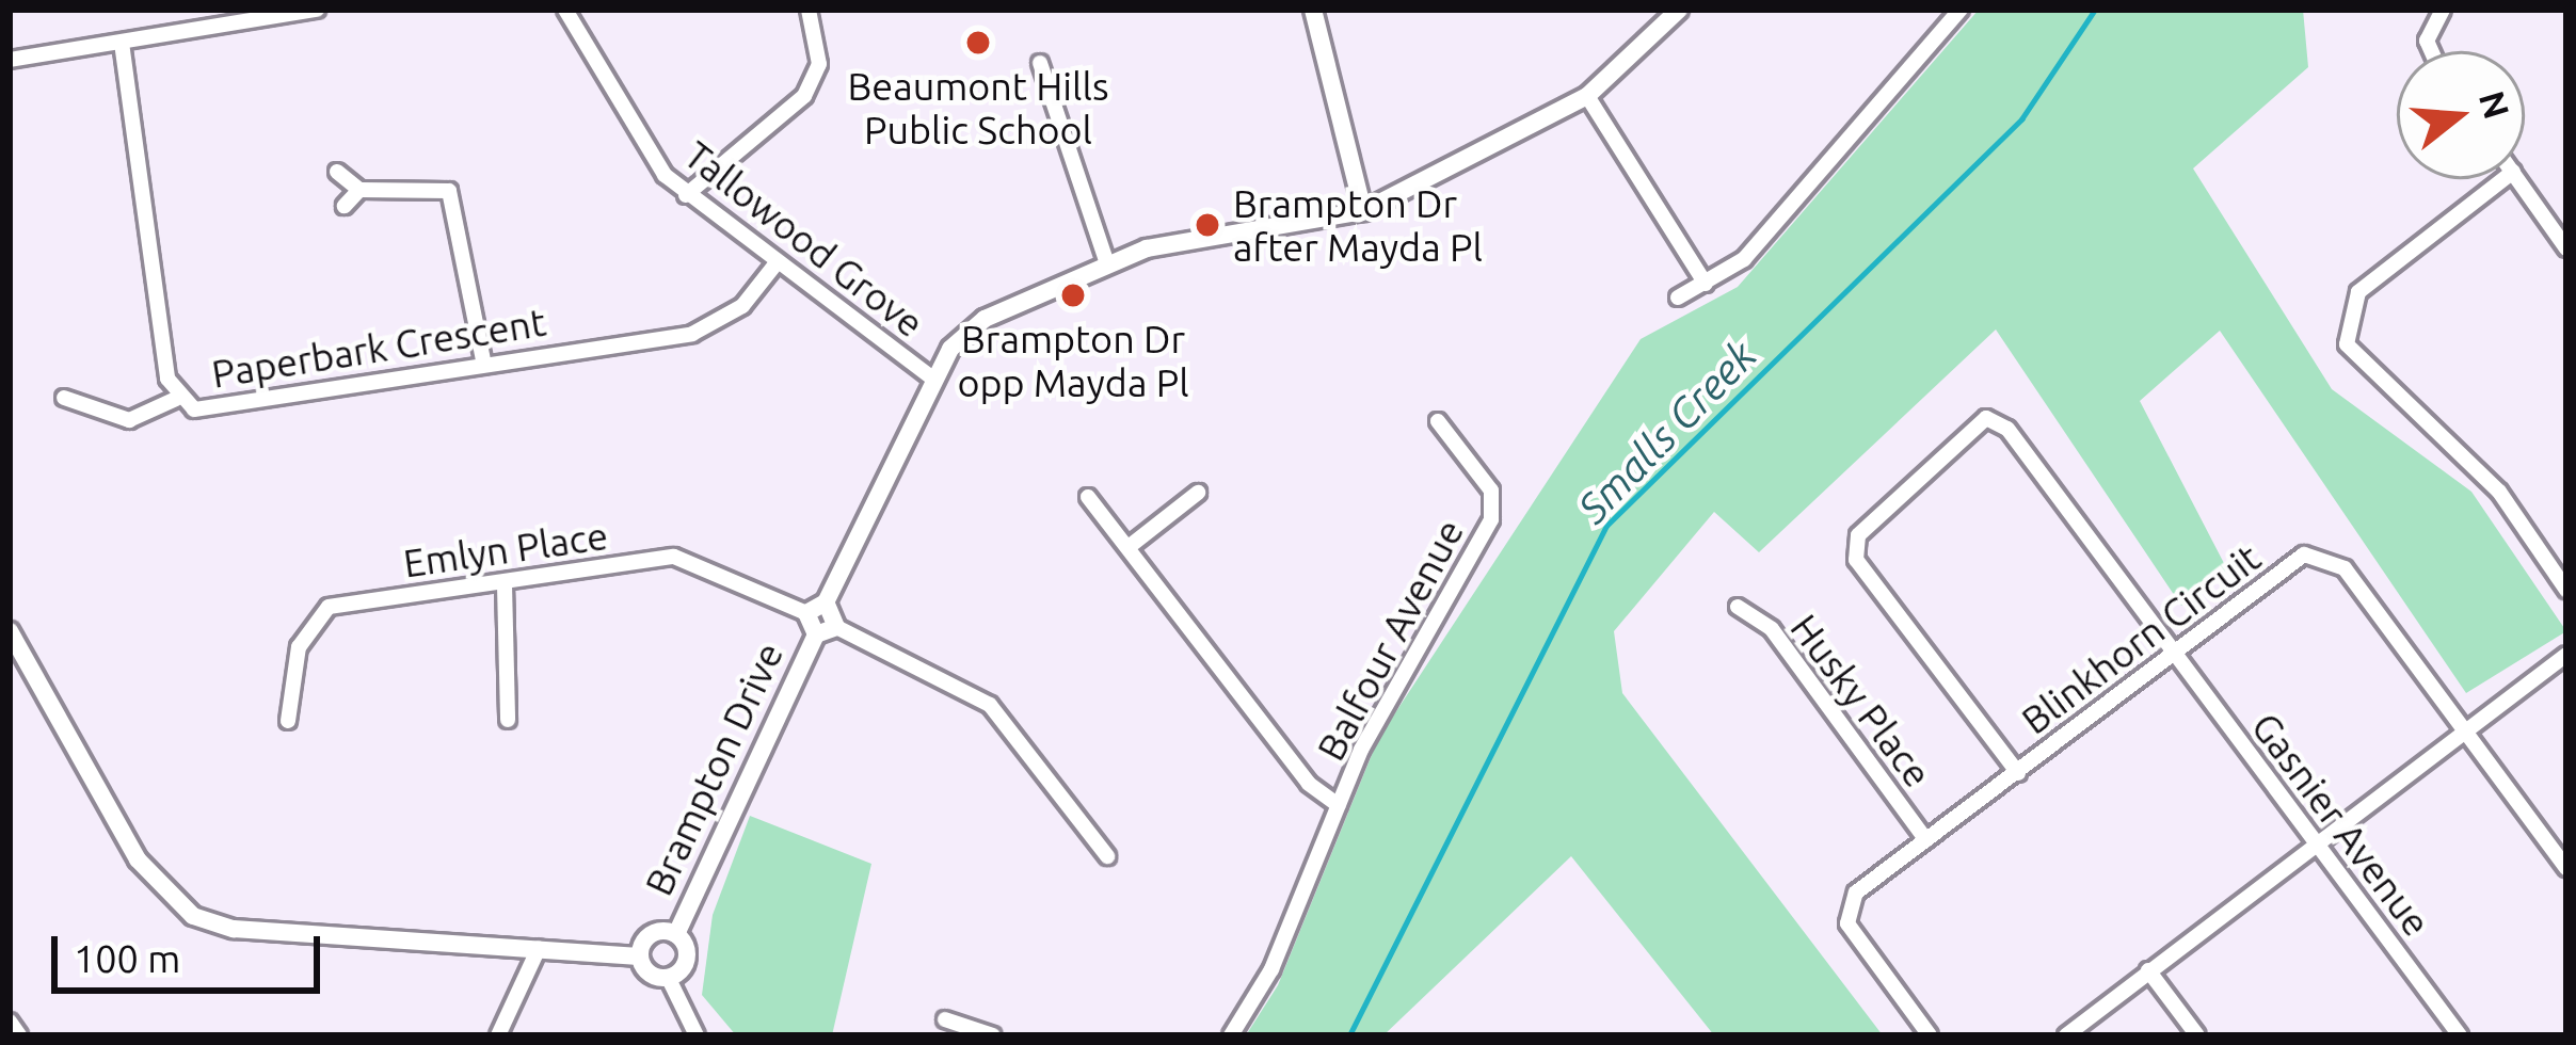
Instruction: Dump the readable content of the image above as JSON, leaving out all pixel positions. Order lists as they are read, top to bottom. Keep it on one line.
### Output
{"streets":{"street":["Tallowood Grove","Paperbark Crescent","Emlyn Place","Blinkhorn Circuit","Balfour Avenue","Husky Place","Brampton Drive","Gasnier Avenue"]},"crossings":[["Tallowood Grove","Paperbark Crescent"],["Blinkhorn Circuit","Husky Place"],["Blinkhorn Circuit","Gasnier Avenue"]],"water":["Smalls Creek"],"places":["Beaumont Hills Public School","Brampton Dr after Mayda Pl","Brampton Dr opp Mayda Pl"],"scale_bar":"100 m","north":"right"}
